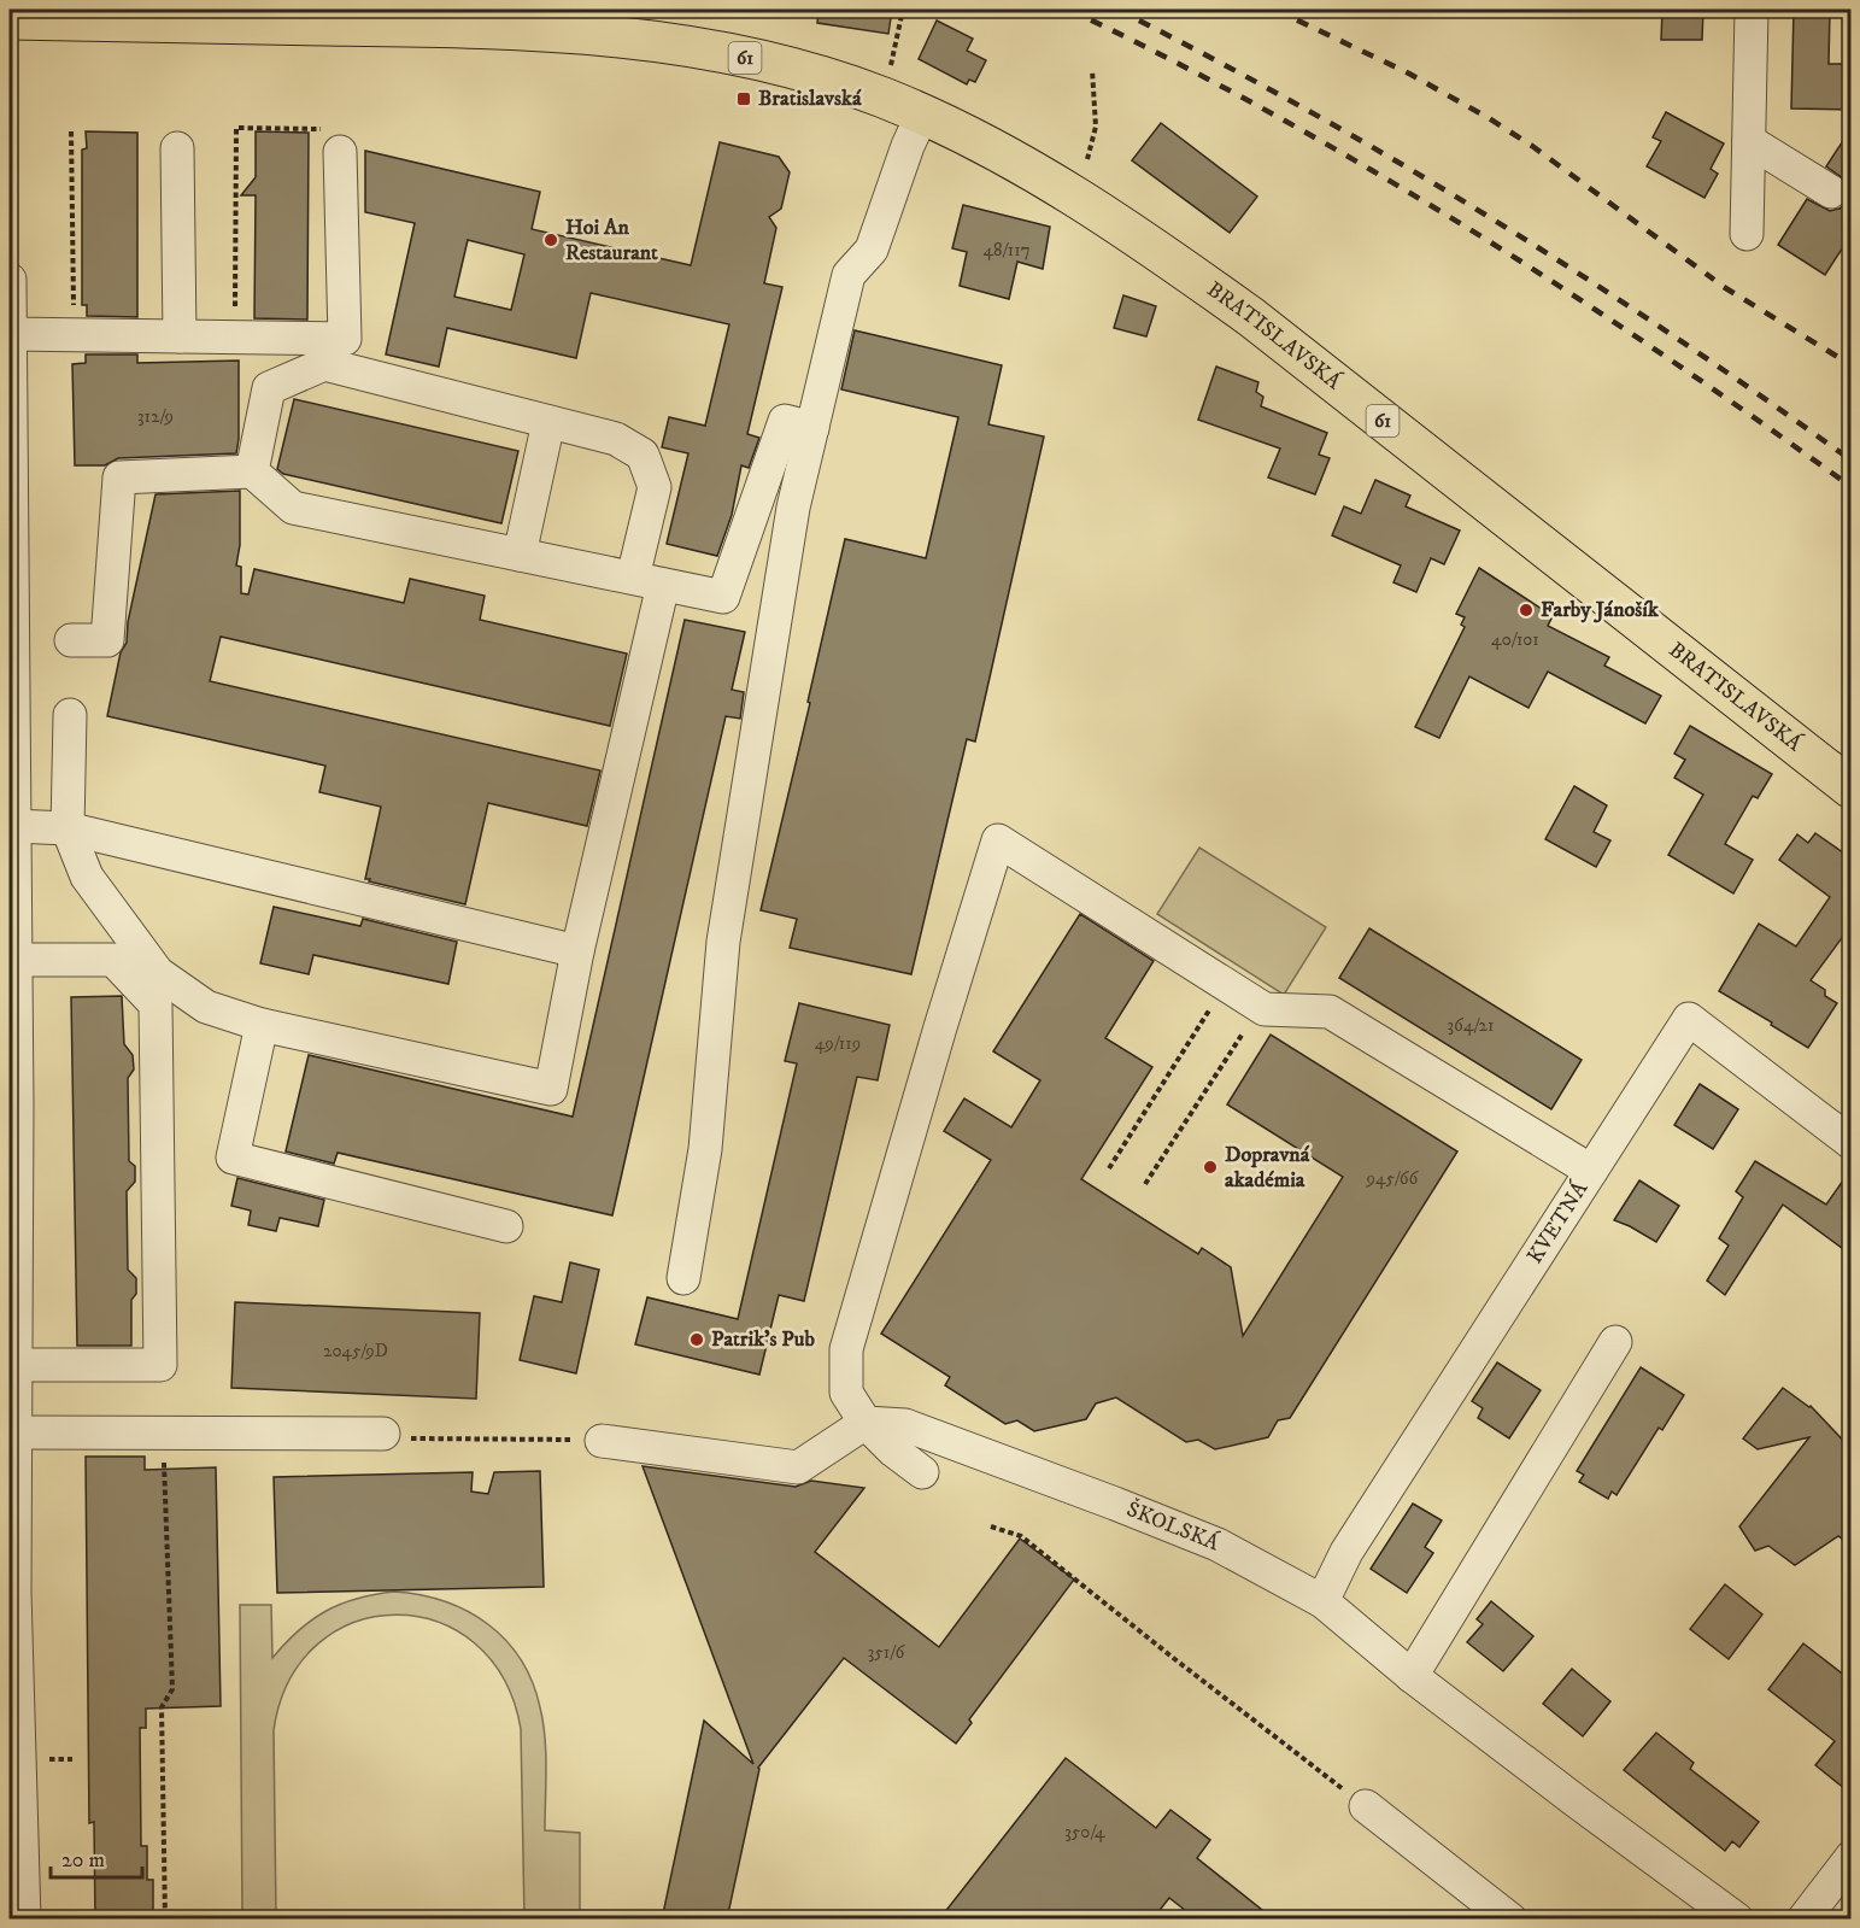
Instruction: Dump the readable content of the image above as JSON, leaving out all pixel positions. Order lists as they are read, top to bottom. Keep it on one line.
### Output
{"streets":{"main road":["61","BRATISLAVSKÁ"],"street":["KVETNÁ","ŠKOLSKÁ"]},"crossings":[["KVETNÁ","ŠKOLSKÁ"]],"places":{"transit":["Bratislavská"],"other":["Hoi An Restaurant","Farby Jánošík","Dopravná akadémia","Patrik's Pub"]},"house_numbers":["48/117","312/9","40/101","364/21","49/119","945/66","2045/9D","351/6","350/4"],"scale_bar":"20 m"}
